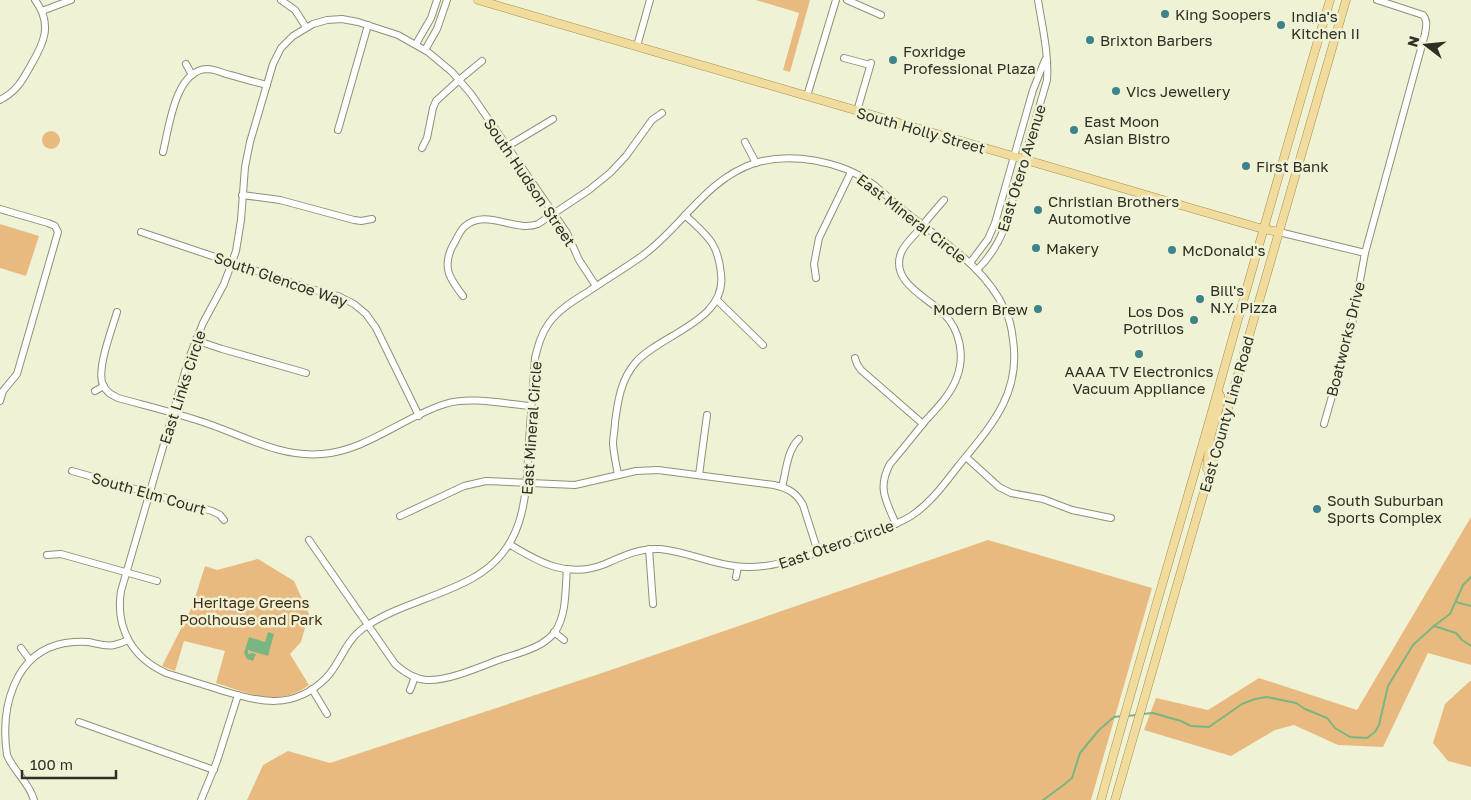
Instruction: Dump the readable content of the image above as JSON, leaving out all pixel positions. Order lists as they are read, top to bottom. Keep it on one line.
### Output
{"streets":{"main road":["South Holly Street","East County Line Road"],"street":["East Otero Avenue","South Hudson Street","East Mineral Circle","South Glencoe Way","Boatworks Drive","East Links Circle","South Elm Court","East Otero Circle"]},"crossings":[["South Holly Street","East Otero Avenue"],["South Holly Street","Boatworks Drive"],["South Holly Street","East County Line Road"],["East Otero Avenue","East Mineral Circle"],["East Otero Avenue","East Otero Circle"],["South Hudson Street","East Mineral Circle"],["South Hudson Street","East Links Circle"],["East Mineral Circle","East Links Circle"],["East Mineral Circle","East Otero Circle"],["South Glencoe Way","East Links Circle"],["East Links Circle","South Elm Court"]],"parks":["Heritage Greens Poolhouse and Park"],"places":["King Soopers","India's Kitchen II","Brixton Barbers","Foxridge Professional Plaza","Vics Jewellery","East Moon Asian Bistro","First Bank","Christian Brothers Automotive","Makery","McDonald's","Bill's N.Y. Pizza","Modern Brew","Los Dos Potrillos","AAAA TV Electronics Vacuum Appliance","South Suburban Sports Complex"],"scale_bar":"100 m","north":"left"}
